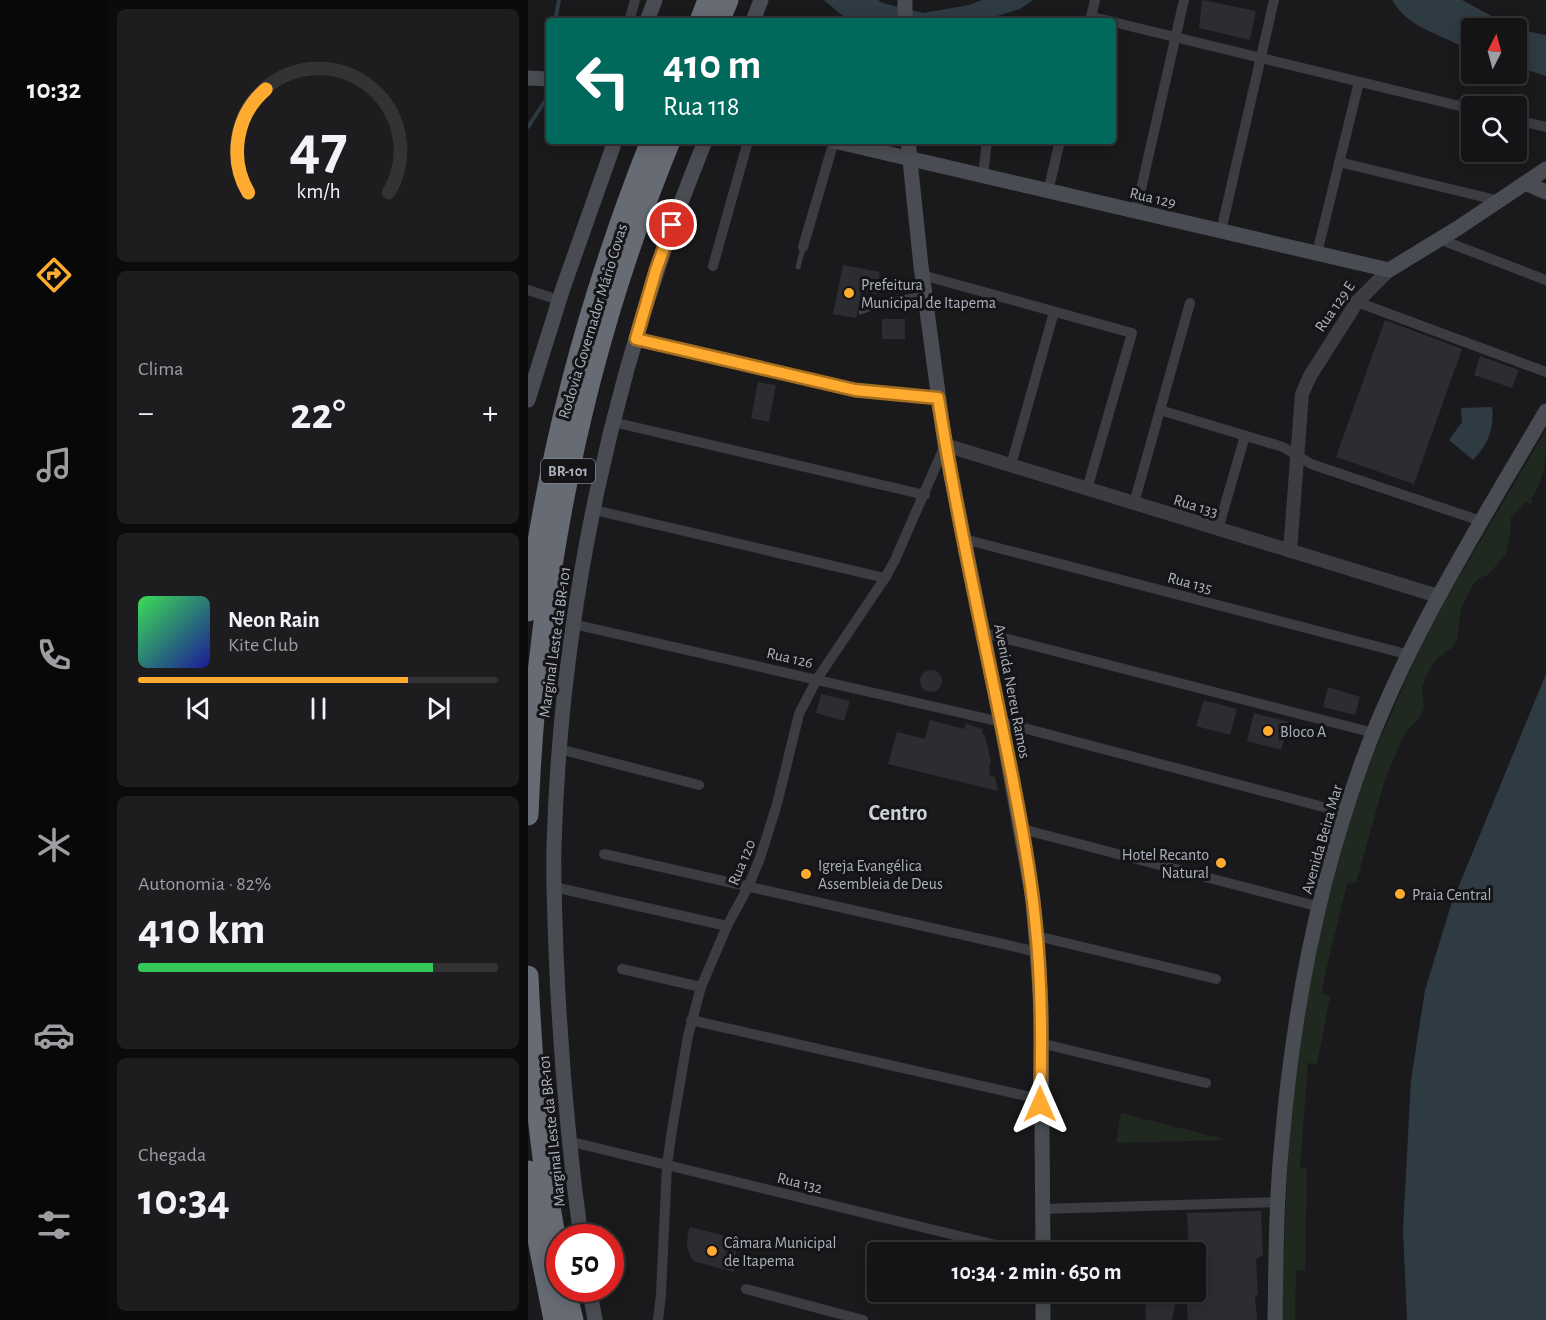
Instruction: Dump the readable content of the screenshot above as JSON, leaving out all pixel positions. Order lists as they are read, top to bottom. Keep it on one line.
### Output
{"streets":{"highway":["Rodovia Governador Mário Covas","BR-101"],"main road":["Rua 129","Rua 129 E","Marginal Leste da BR-101","Avenida Nereu Ramos","Avenida Beira Mar"],"street":["Rua 133","Rua 135","Rua 126","Rua 120","Rua 132"]},"crossings":[["Rua 129","Rua 129 E"],["Rua 129","Avenida Nereu Ramos"],["Rua 129 E","Rua 133"],["Rua 133","Avenida Nereu Ramos"],["Rua 133","Avenida Beira Mar"],["Rua 133","Rua 120"],["Rua 135","Avenida Nereu Ramos"],["Rua 135","Avenida Beira Mar"],["Marginal Leste da BR-101","Rua 126"],["Marginal Leste da BR-101","Rua 132"],["Rua 126","Avenida Nereu Ramos"],["Rua 126","Avenida Beira Mar"],["Rua 126","Rua 120"],["Avenida Nereu Ramos","Rua 120"],["Rua 120","Rua 132"]],"districts":["Centro"],"places":["Prefeitura Municipal de Itapema","Bloco A","Hotel Recanto Natural","Igreja Evangélica Assembleia de Deus","Praia Central","Câmara Municipal de Itapema"],"north":"top","page":{"tabs":"10:32","turn":["410 m","Rua 118"],"tile":["Clima",["Autonomia · 82%","410 km"],["Chegada","10:34"]],"heat":["−","22°","+"],"song":["Neon Rain","Kite Club"],"limit":"50","trip":"10:34 · 2 min · 650 m","gauge":["47","km/h"]}}
